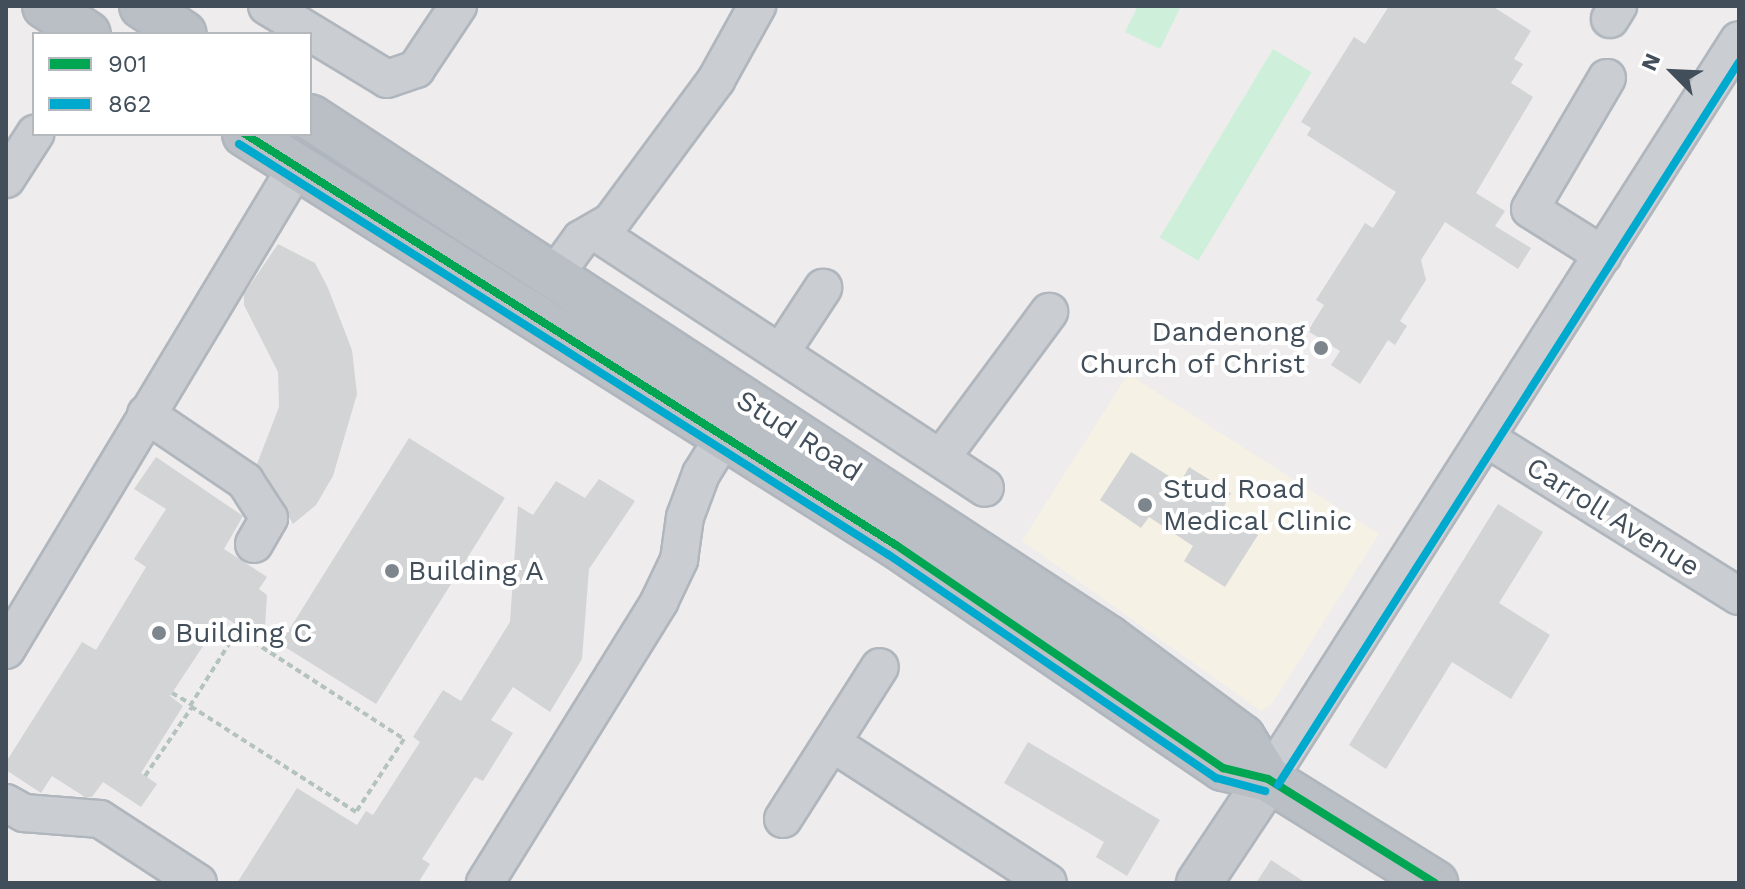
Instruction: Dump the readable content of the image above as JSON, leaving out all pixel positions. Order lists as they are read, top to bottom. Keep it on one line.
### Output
{"streets":{"highway":["Stud Road"],"street":["Carroll Avenue"]},"places":["Dandenong Church of Christ","Stud Road Medical Clinic","Building A","Building C"],"lines":["transit line 862","transit line 901"],"legend":["901","862"],"north":"top left"}
